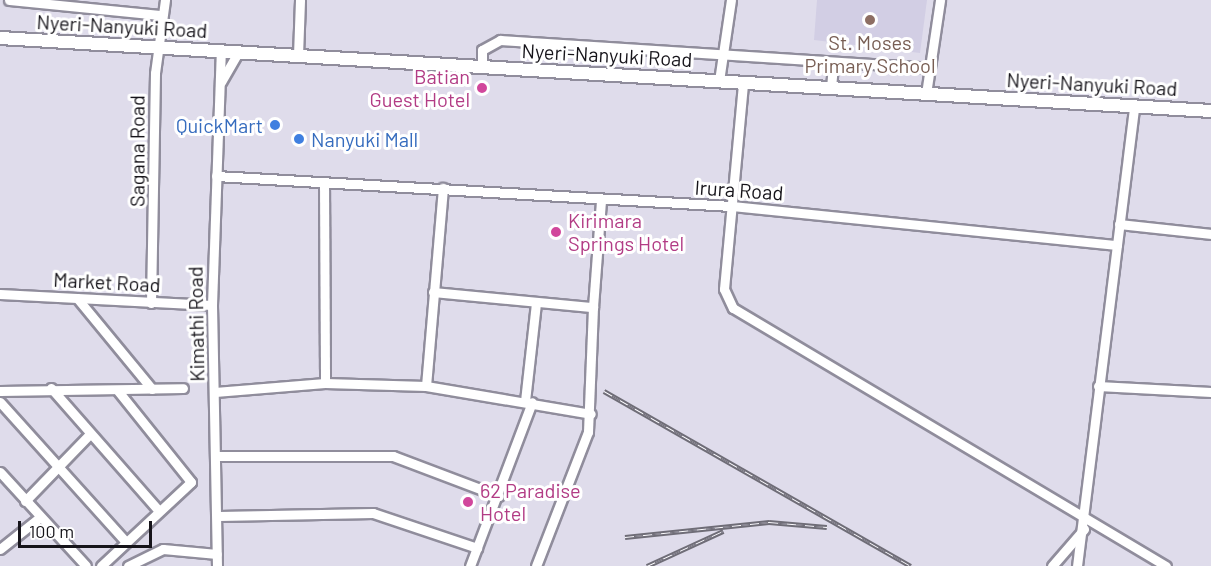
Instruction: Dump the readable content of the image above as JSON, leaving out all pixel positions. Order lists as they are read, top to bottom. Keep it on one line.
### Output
{"streets":{"highway":["Nyeri-Nanyuki Road"],"street":["Sagana Road","Irura Road","Market Road","Kimathi Road"]},"crossings":[["Nyeri-Nanyuki Road","Sagana Road"],["Nyeri-Nanyuki Road","Kimathi Road"],["Sagana Road","Market Road"],["Irura Road","Kimathi Road"],["Market Road","Kimathi Road"]],"places":["St. Moses Primary School","Batian Guest Hotel","QuickMart","Nanyuki Mall","Kirimara Springs Hotel","62 Paradise Hotel"],"scale_bar":"100 m"}
